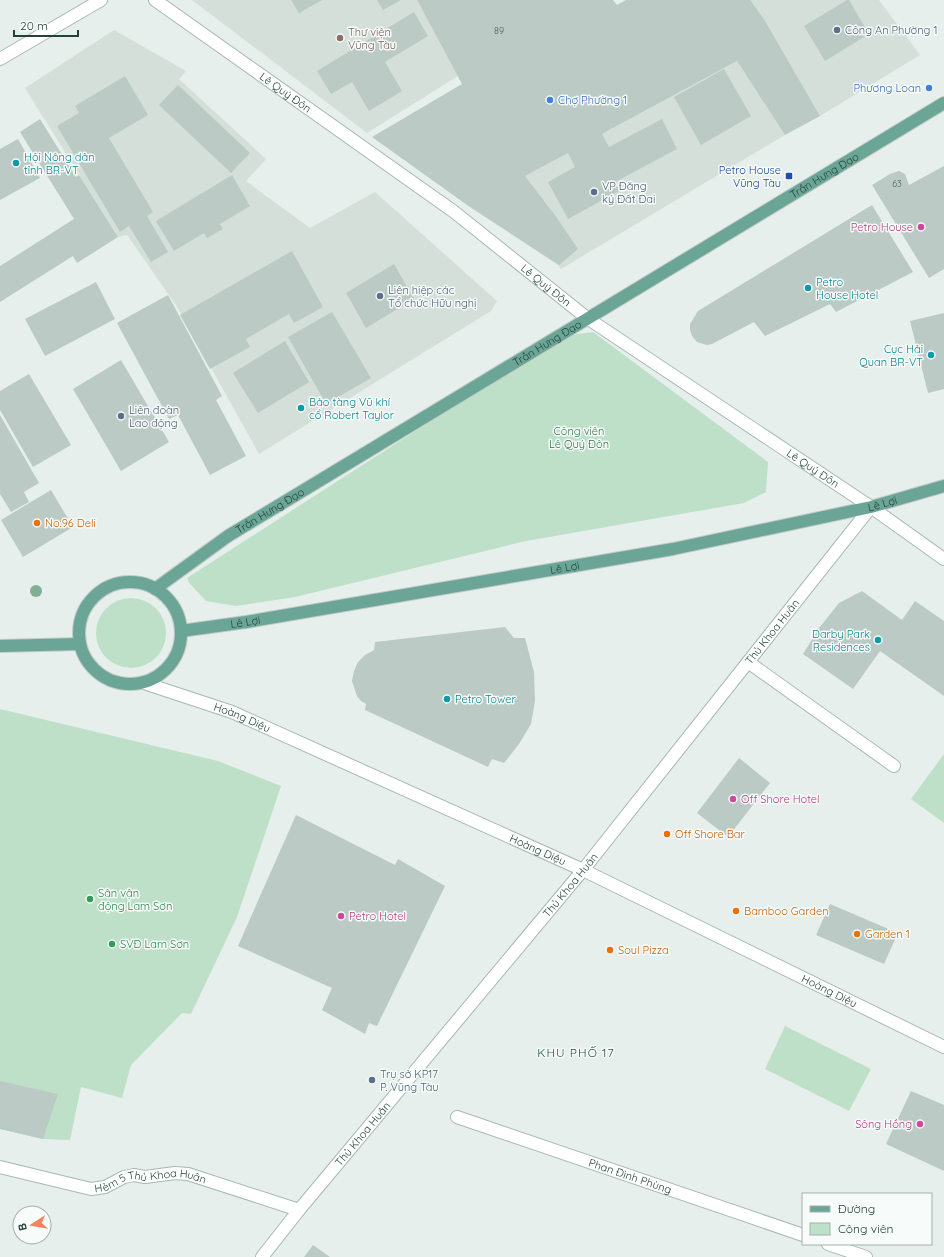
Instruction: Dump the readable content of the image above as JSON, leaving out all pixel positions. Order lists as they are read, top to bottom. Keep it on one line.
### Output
{"streets":{"main road":["Trần Hưng Đạo","Lê Lợi"],"street":["Lê Quý Đôn","Thủ Khoa Huân","Hoàng Diệu","Phan Đình Phùng","Hẻm 5 Thủ Khoa Huân"]},"crossings":[["Lê Quý Đôn","Trần Hưng Đạo"],["Lê Quý Đôn","Lê Lợi"],["Lê Quý Đôn","Thủ Khoa Huân"],["Trần Hưng Đạo","Lê Lợi"],["Trần Hưng Đạo","Hoàng Diệu"],["Lê Lợi","Thủ Khoa Huân"],["Lê Lợi","Hoàng Diệu"],["Thủ Khoa Huân","Hoàng Diệu"],["Thủ Khoa Huân","Hẻm 5 Thủ Khoa Huân"]],"districts":["KHU PHỐ 17"],"parks":["Công viên Lê Quý Đôn"],"places":{"other":["Công An Phường 1","Thư viện Vũng Tàu","Phương Loan","Chợ Phường 1","Hội Nông dân tỉnh BR-VT","VP Đăng ký Đất Đai","Petro House","Petro House Hotel","Liên hiệp các Tổ chức Hữu nghị","Cục Hải Quan BR-VT","Bảo tàng Vũ khí cổ Robert Taylor","Liên đoàn Lao động","No.96 Deli","Darby Park Residences","Petro Tower","Off Shore Hotel","Off Shore Bar","Sân vận động Lam Sơn","Bamboo Garden","Petro Hotel","Garden 1","SVĐ Lam Sơn","Soul Pizza","Trụ sở KP17 P. Vũng Tàu","Sông Hồng"],"transit":["Petro House Vũng Tàu"]},"house_numbers":["89","63"],"legend":["Đường","Công viên"],"scale_bar":"20 m","north":"left"}
